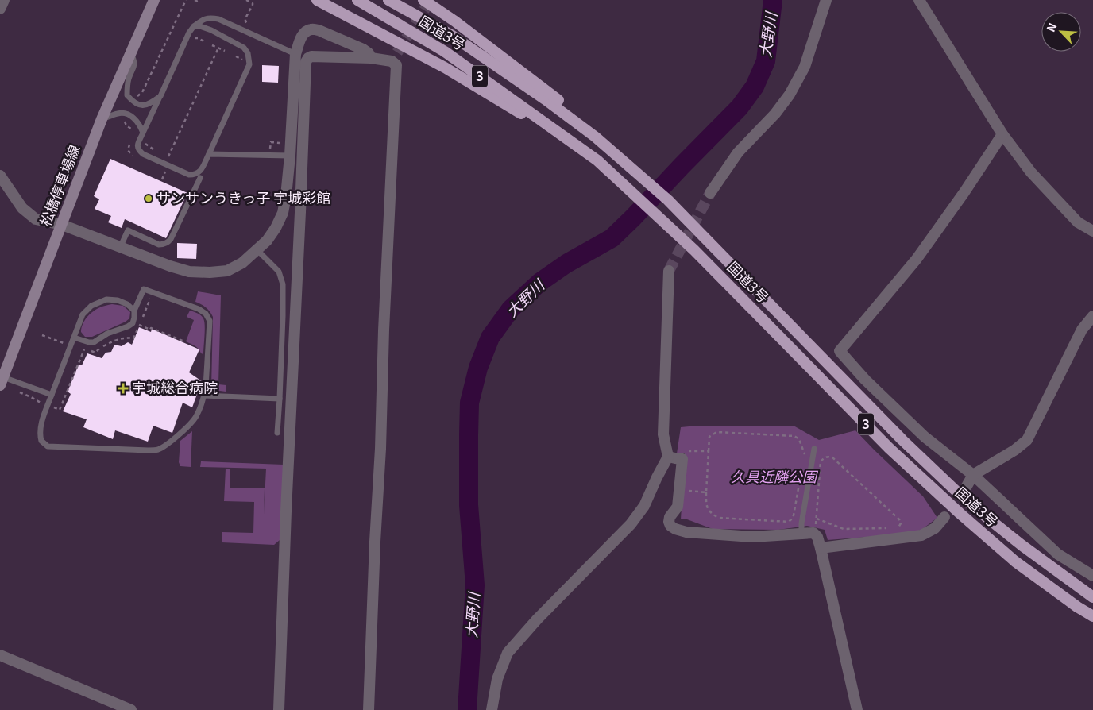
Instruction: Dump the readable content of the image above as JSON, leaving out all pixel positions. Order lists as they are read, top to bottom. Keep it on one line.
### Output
{"streets":{"highway":["国道3号","3"],"main road":["松橋停車場線"]},"water":["大野川"],"parks":["久具近隣公園"],"places":{"other":["サンサンうきっ子 宇城彩館"],"health":["宇城総合病院"]},"north":"top left"}
